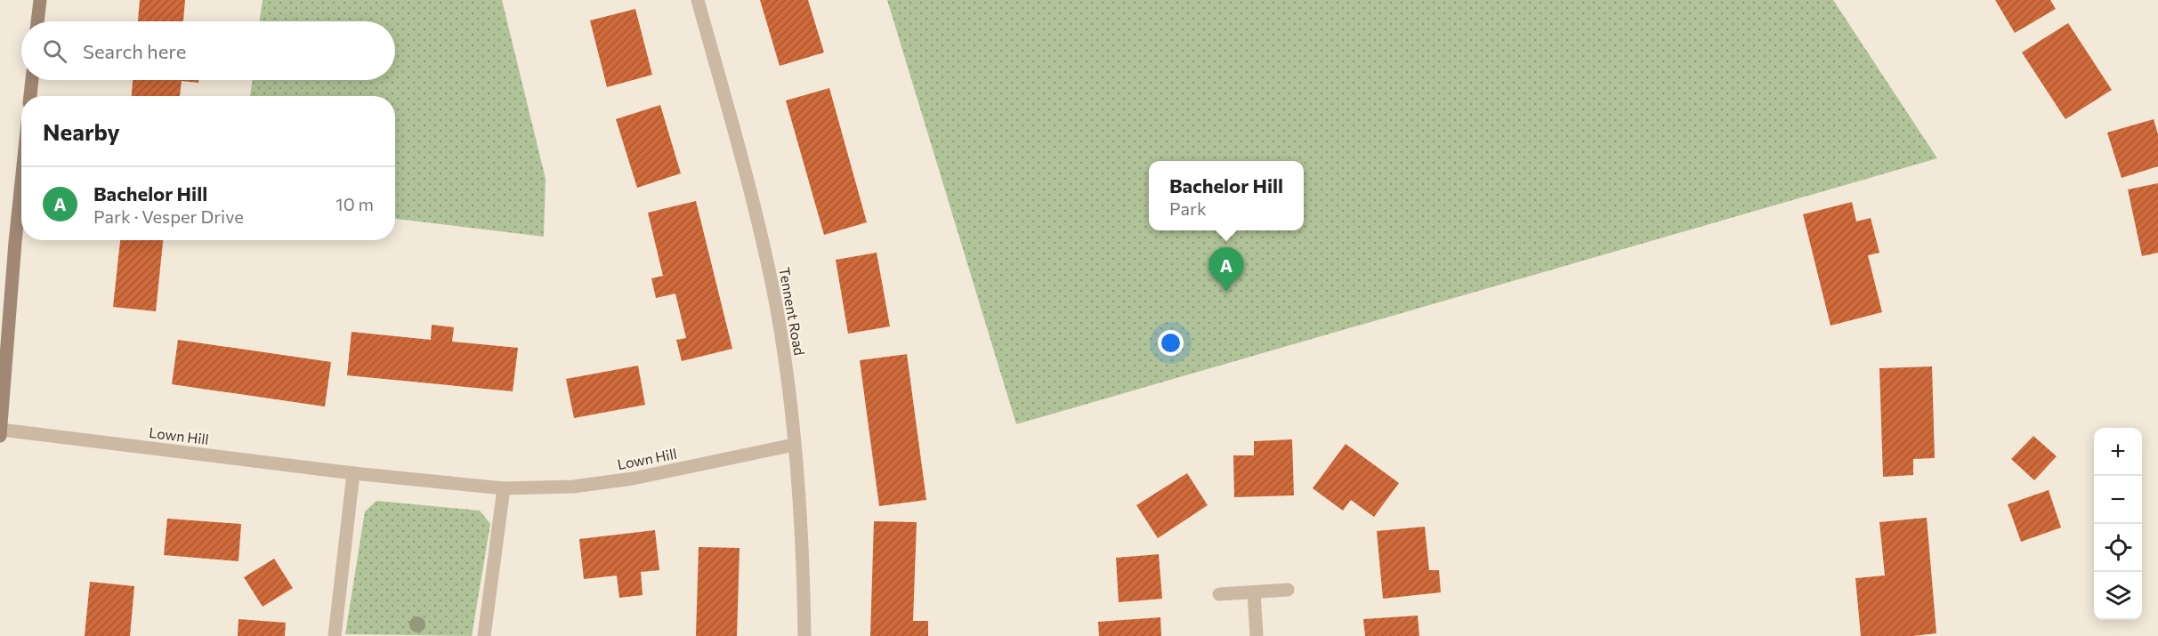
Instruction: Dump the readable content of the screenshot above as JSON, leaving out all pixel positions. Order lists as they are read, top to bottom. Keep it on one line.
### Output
{"streets":{"street":["Tennent Road","Lown Hill"]},"crossings":[["Tennent Road","Lown Hill"]],"page":{"search":"Search here","heading":"Nearby","popup":["Bachelor Hill","Park"],"list":[{"mark":"A","name":"Bachelor Hill","note":"Park · Vesper Drive","value":"10 m"}],"pins":"A","map_buttons":["+","−"]}}
